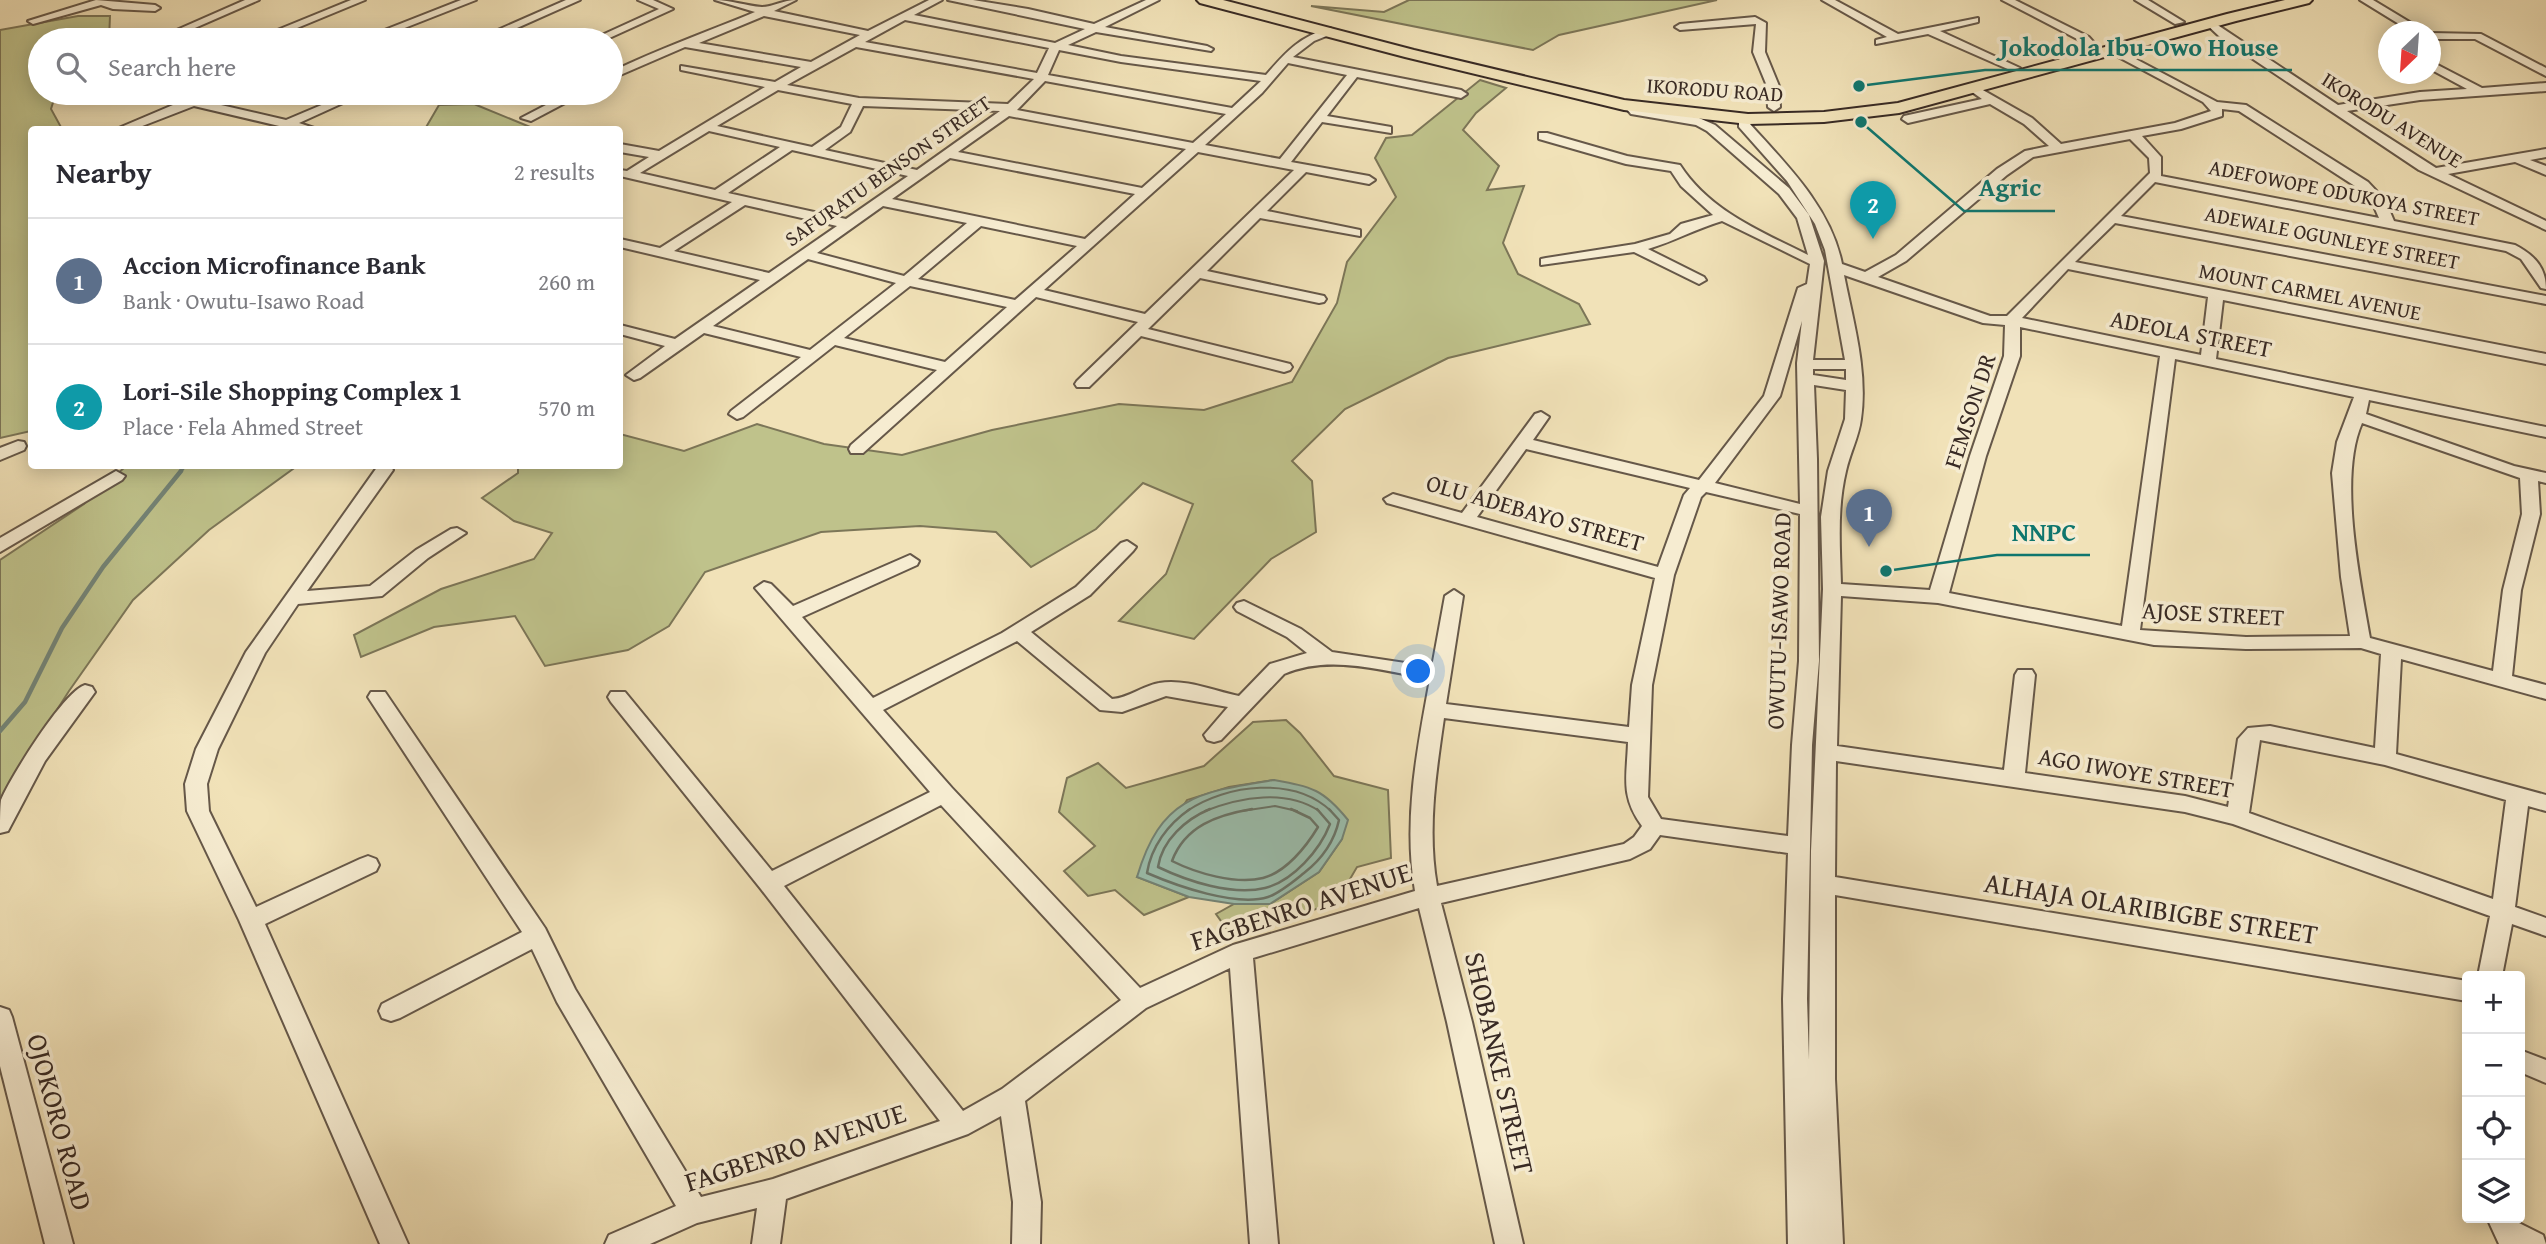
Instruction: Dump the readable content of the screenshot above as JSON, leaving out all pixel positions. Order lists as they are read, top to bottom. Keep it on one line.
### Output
{"streets":{"highway":["IKORODU ROAD"],"street":["IKORODU AVENUE","SAFURATU BENSON STREET","ADEFOWOPE ODUKOYA STREET","ADEWALE OGUNLEYE STREET","MOUNT CARMEL AVENUE","ADEOLA STREET","FEMSON DR","OLU ADEBAYO STREET","AJOSE STREET","OWUTU-ISAWO ROAD","AGO IWOYE STREET","FAGBENRO AVENUE","ALHAJA OLARIBIGBE STREET","SHOBANKE STREET","OJOKORO ROAD"]},"crossings":[["IKORODU ROAD","IKORODU AVENUE"],["IKORODU ROAD","OWUTU-ISAWO ROAD"],["ADEOLA STREET","FEMSON DR"],["ADEOLA STREET","OWUTU-ISAWO ROAD"],["FEMSON DR","AJOSE STREET"],["AJOSE STREET","OWUTU-ISAWO ROAD"],["OWUTU-ISAWO ROAD","AGO IWOYE STREET"],["OWUTU-ISAWO ROAD","ALHAJA OLARIBIGBE STREET"],["FAGBENRO AVENUE","SHOBANKE STREET"]],"places":["Jokodola Ibu-Owo House","Agric","NNPC"],"north":"bottom left","page":{"search":"Search here","heading":["Nearby","2 results"],"pins":["2","1"],"list":[{"mark":"1","name":"Accion Microfinance Bank","note":"Bank · Owutu-Isawo Road","value":"260 m"},{"mark":"2","name":"Lori-Sile Shopping Complex 1","note":"Place · Fela Ahmed Street","value":"570 m"}],"map_buttons":["+","−"]}}
